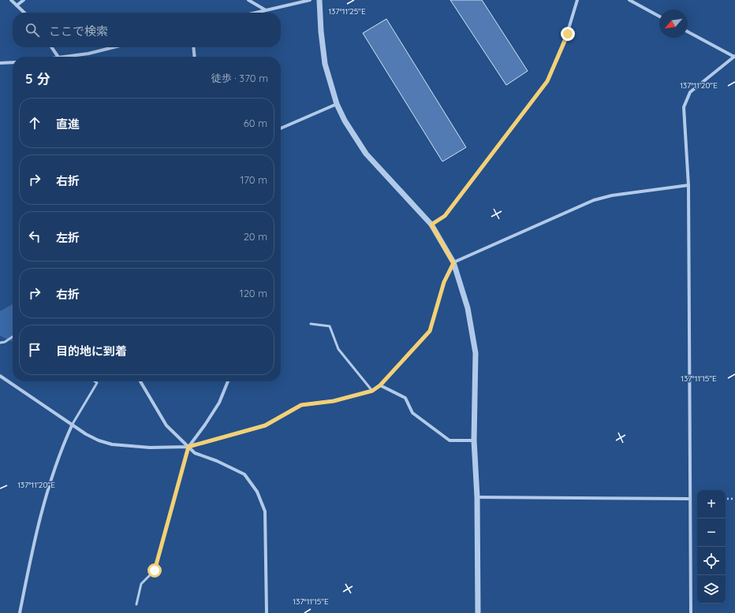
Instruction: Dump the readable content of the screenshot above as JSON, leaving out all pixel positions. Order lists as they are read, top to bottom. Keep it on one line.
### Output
{"north":"bottom left","page":{"search":"ここで検索","heading":["5 分","徒歩 · 370 m"],"list":[["直進","60 m"],["右折","170 m"],["左折","20 m"],["右折","120 m"],"目的地に到着"],"map_buttons":["+","−"]},"coordinates":["137°11'25\"E","137°11'20\"E","137°11'15\"E"]}
